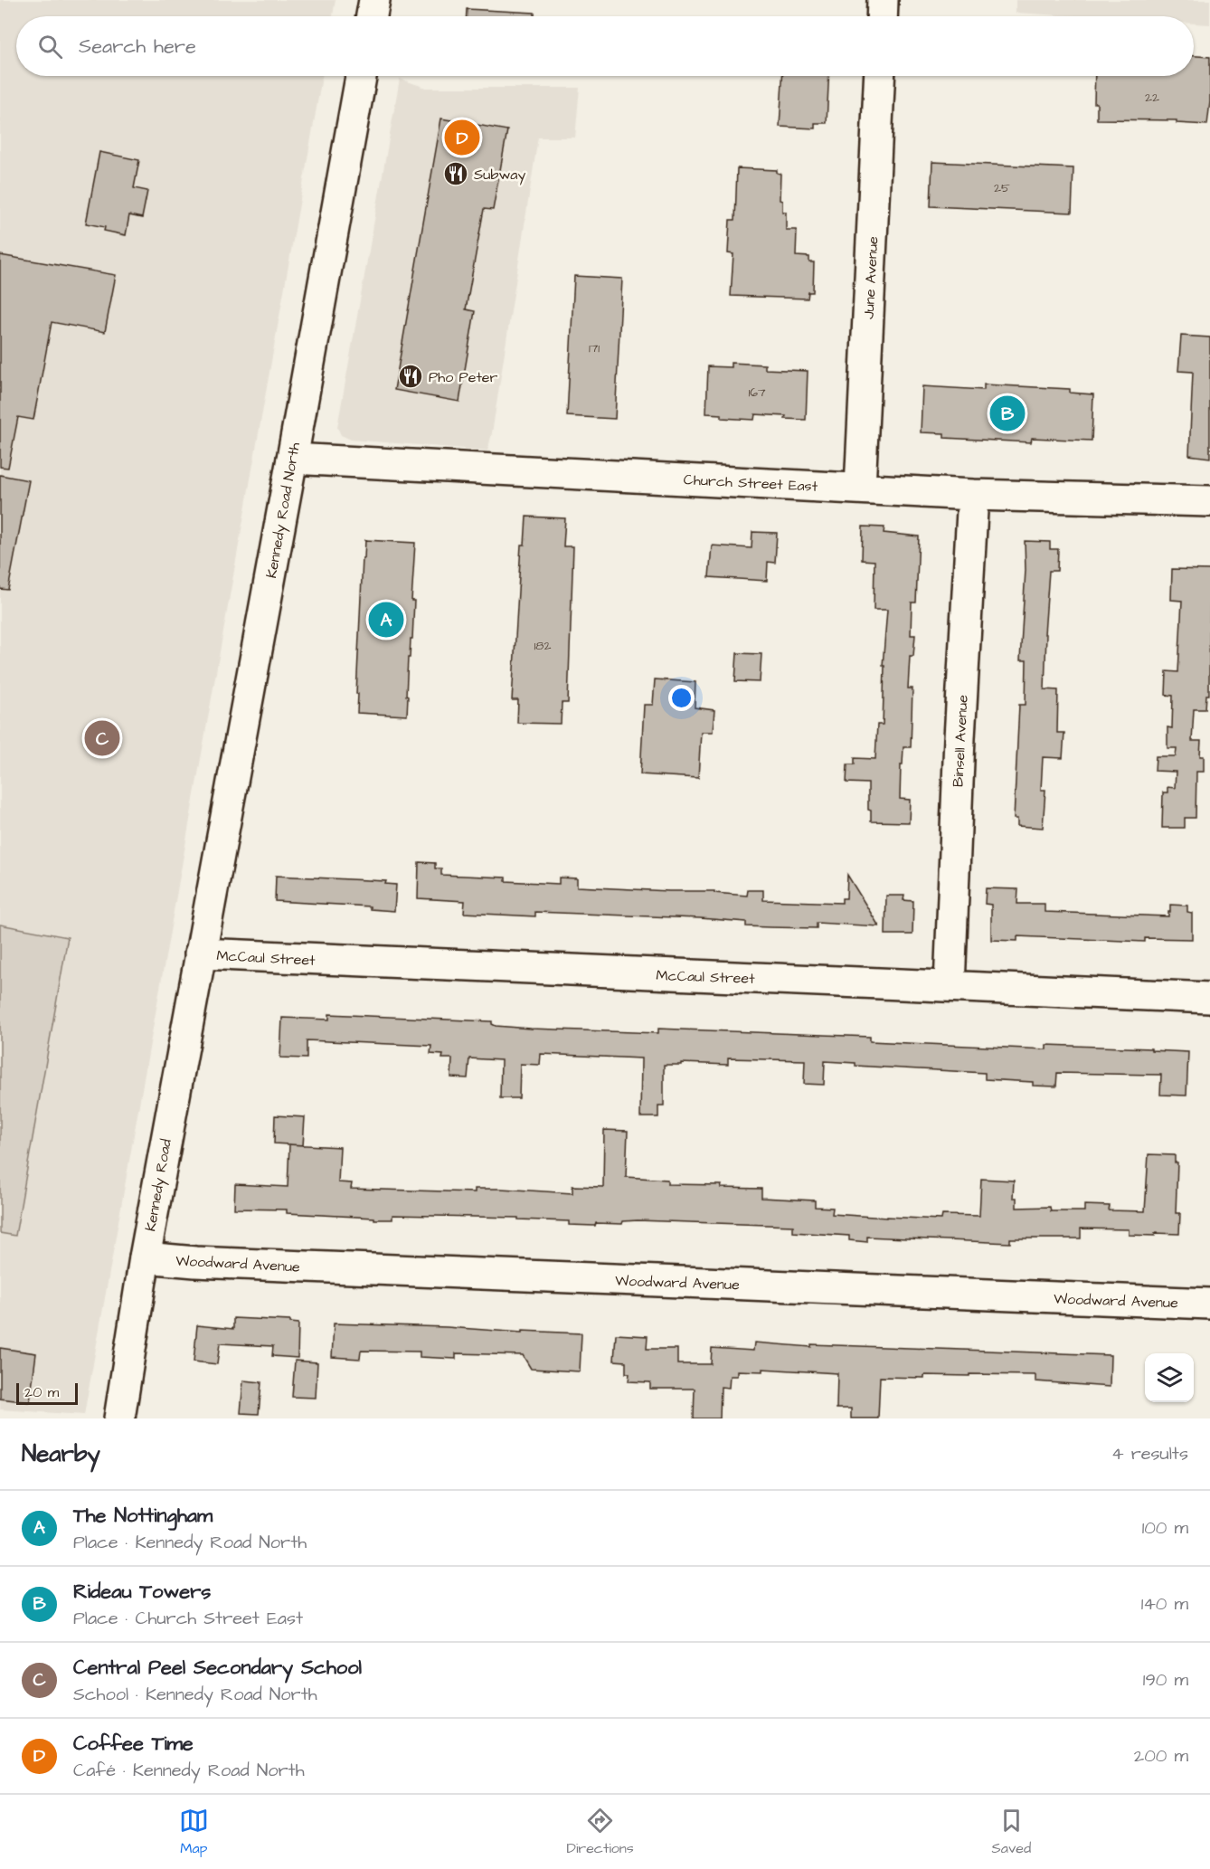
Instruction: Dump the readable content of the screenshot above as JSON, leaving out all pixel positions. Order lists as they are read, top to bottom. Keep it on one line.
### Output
{"streets":{"street":["June Avenue","Church Street East","Kennedy Road North","Binsell Avenue","McCaul Street","Kennedy Road","Woodward Avenue"]},"crossings":[["June Avenue","Church Street East"],["Church Street East","Kennedy Road North"],["Church Street East","Binsell Avenue"],["Kennedy Road North","McCaul Street"],["Kennedy Road North","Kennedy Road"],["Binsell Avenue","McCaul Street"],["McCaul Street","Kennedy Road"],["Kennedy Road","Woodward Avenue"]],"places":{"restaurant":["Subway","Pho Peter"]},"house_numbers":["22","25","171","167","182"],"scale_bar":"20 m","page":{"search":"Search here","pins":["D","B","A","C"],"scale":"20 m","heading":["Nearby","4 results"],"list":[{"mark":"A","name":"The Nottingham","note":"Place · Kennedy Road North","value":"100 m"},{"mark":"B","name":"Rideau Towers","note":"Place · Church Street East","value":"140 m"},{"mark":"C","name":"Central Peel Secondary School","note":"School · Kennedy Road North","value":"190 m"},{"mark":"D","name":"Coffee Time","note":"Café · Kennedy Road North","value":"200 m"}],"nav":["Map","Directions","Saved"]}}
